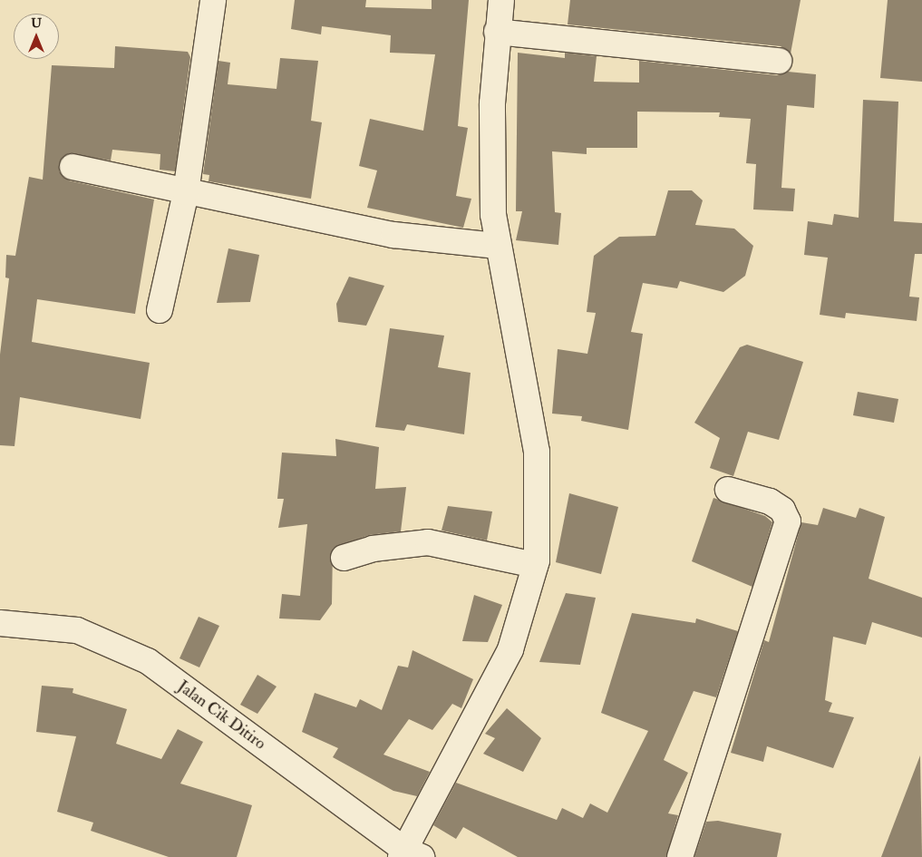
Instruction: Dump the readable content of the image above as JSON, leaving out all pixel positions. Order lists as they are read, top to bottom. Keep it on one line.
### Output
{"streets":{"street":["Jalan Cik Ditiro"]},"north":"top"}
